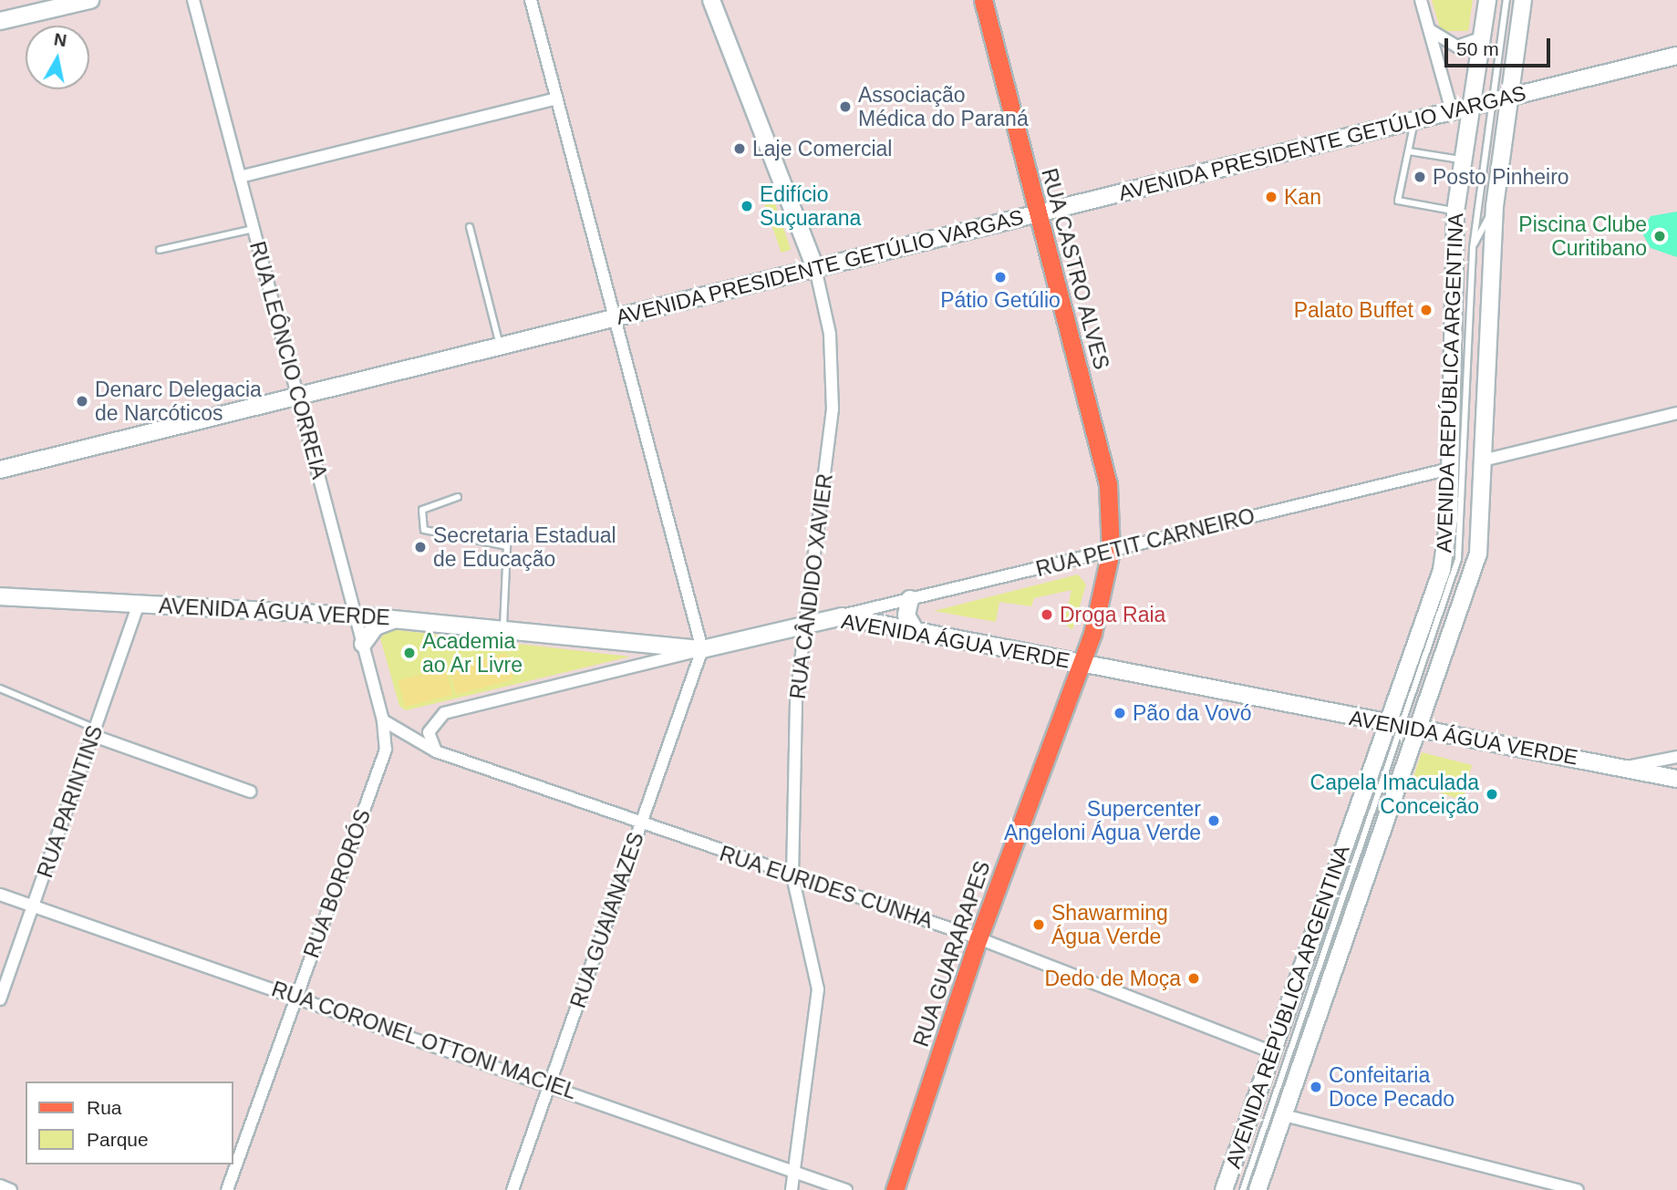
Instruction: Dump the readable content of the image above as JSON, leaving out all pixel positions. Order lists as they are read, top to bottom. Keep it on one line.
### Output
{"streets":{"main road":["AVENIDA PRESIDENTE GETÚLIO VARGAS","RUA CASTRO ALVES","AVENIDA REPÚBLICA ARGENTINA","RUA CÂNDIDO XAVIER","AVENIDA ÁGUA VERDE","RUA GUARARAPES"],"street":["RUA LEÔNCIO CORREIA","RUA PETIT CARNEIRO","RUA PARINTINS","RUA BORORÓS","RUA EURIDES CUNHA","RUA GUAIANAZES","RUA CORONEL OTTONI MACIEL"]},"crossings":[["AVENIDA PRESIDENTE GETÚLIO VARGAS","RUA CASTRO ALVES"],["AVENIDA PRESIDENTE GETÚLIO VARGAS","RUA LEÔNCIO CORREIA"],["AVENIDA PRESIDENTE GETÚLIO VARGAS","AVENIDA REPÚBLICA ARGENTINA"],["AVENIDA PRESIDENTE GETÚLIO VARGAS","RUA CÂNDIDO XAVIER"],["RUA CASTRO ALVES","RUA PETIT CARNEIRO"],["RUA CASTRO ALVES","RUA GUARARAPES"],["RUA LEÔNCIO CORREIA","AVENIDA ÁGUA VERDE"],["RUA LEÔNCIO CORREIA","RUA BORORÓS"],["RUA LEÔNCIO CORREIA","RUA EURIDES CUNHA"],["AVENIDA REPÚBLICA ARGENTINA","RUA PETIT CARNEIRO"],["AVENIDA REPÚBLICA ARGENTINA","AVENIDA ÁGUA VERDE"],["AVENIDA REPÚBLICA ARGENTINA","RUA EURIDES CUNHA"],["RUA PETIT CARNEIRO","AVENIDA ÁGUA VERDE"],["RUA PETIT CARNEIRO","RUA GUARARAPES"],["RUA CÂNDIDO XAVIER","AVENIDA ÁGUA VERDE"],["RUA CÂNDIDO XAVIER","RUA EURIDES CUNHA"],["RUA CÂNDIDO XAVIER","RUA CORONEL OTTONI MACIEL"],["AVENIDA ÁGUA VERDE","RUA PARINTINS"],["AVENIDA ÁGUA VERDE","RUA GUAIANAZES"],["AVENIDA ÁGUA VERDE","RUA GUARARAPES"],["RUA PARINTINS","RUA CORONEL OTTONI MACIEL"],["RUA BORORÓS","RUA EURIDES CUNHA"],["RUA BORORÓS","RUA CORONEL OTTONI MACIEL"],["RUA EURIDES CUNHA","RUA GUAIANAZES"],["RUA EURIDES CUNHA","RUA GUARARAPES"],["RUA GUAIANAZES","RUA CORONEL OTTONI MACIEL"]],"places":["Associação Médica do Paraná","Laje Comercial","Posto Pinheiro","Kan","Edifício Suçuarana","Piscina Clube Curitibano","Pátio Getúlio","Palato Buffet","Denarc Delegacia de Narcóticos","Secretaria Estadual de Educação","Droga Raia","Academia ao Ar Livre","Pão da Vovó","Capela Imaculada Conceição","Supercenter Angeloni Água Verde","Shawarming Água Verde","Dedo de Moça","Confeitaria Doce Pecado"],"legend":["Rua","Parque"],"scale_bar":"50 m","north":"top"}
